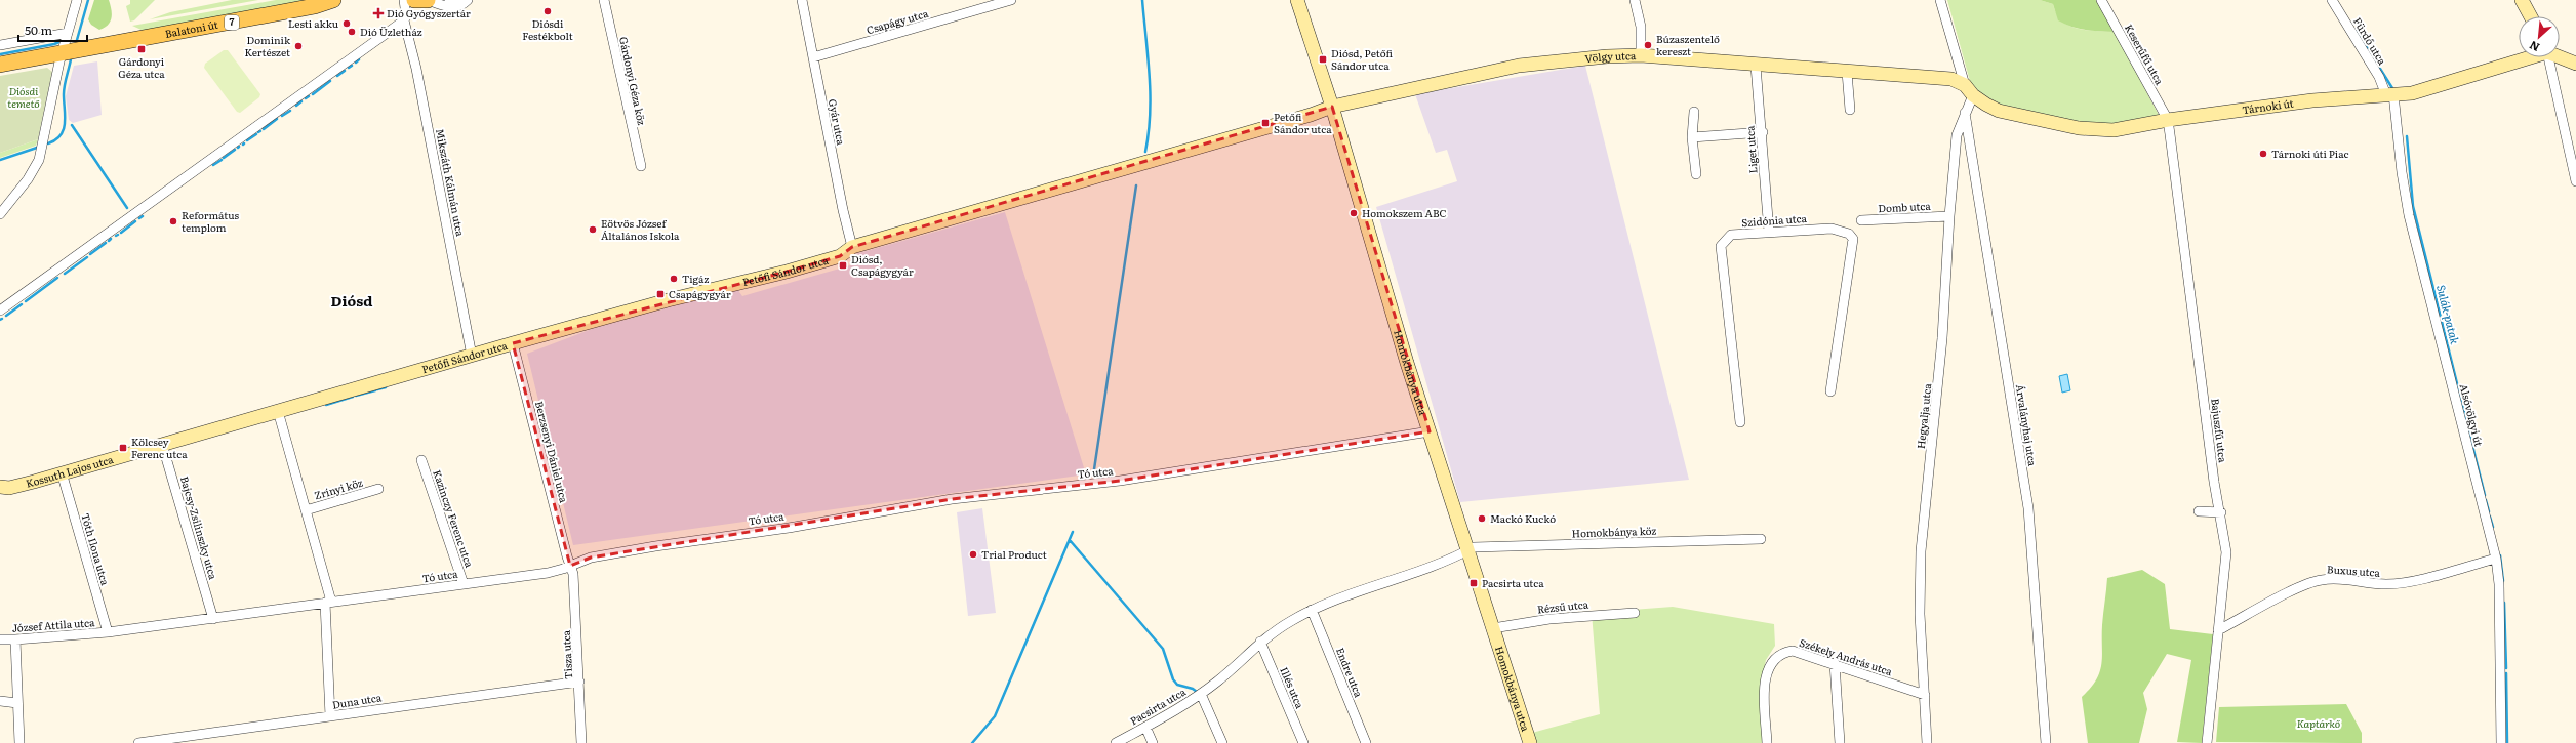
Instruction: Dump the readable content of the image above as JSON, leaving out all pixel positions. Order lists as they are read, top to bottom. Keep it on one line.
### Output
{"streets":{"main road":["7","Balatoni út"],"street":["Csapágy utca","Fürdő utca","Keserűfű utca","Völgy utca","Gárdonyi Géza köz","Tárnoki út","Gyár utca","Liget utca","Mikszáth Kálmán utca","Domb utca","Szidónia utca","Petőfi Sándor utca","Homokbánya utca","Alsóvölgyi út","Hegyalja utca","Árvalányhaj utca","Bajuszfű utca","Berzsenyi Dániel utca","Kossuth Lajos utca","Tó utca","Zrínyi köz","Kazinczy Ferenc utca","Bajcsy-Zsilinszky utca","Homokbánya köz","Tóth Ilona utca","Buxus utca","Rézsű utca","József Attila utca","Tisza utca","Székely András utca","Endre utca","Illés utca","Duna utca","Pacsirta utca"]},"crossings":[["Csapágy utca","Gyár utca"],["Fürdő utca","Tárnoki út"],["Fürdő utca","Alsóvölgyi út"],["Keserűfű utca","Tárnoki út"],["Keserűfű utca","Bajuszfű utca"],["Völgy utca","Tárnoki út"],["Völgy utca","Liget utca"],["Völgy utca","Petőfi Sándor utca"],["Völgy utca","Homokbánya utca"],["Völgy utca","Hegyalja utca"],["Tárnoki út","Alsóvölgyi út"],["Tárnoki út","Hegyalja utca"],["Tárnoki út","Bajuszfű utca"],["Gyár utca","Petőfi Sándor utca"],["Liget utca","Szidónia utca"],["Mikszáth Kálmán utca","Petőfi Sándor utca"],["Domb utca","Hegyalja utca"],["Petőfi Sándor utca","Homokbánya utca"],["Petőfi Sándor utca","Berzsenyi Dániel utca"],["Petőfi Sándor utca","Kossuth Lajos utca"],["Petőfi Sándor utca","Bajcsy-Zsilinszky utca"],["Homokbánya utca","Tó utca"],["Homokbánya utca","Homokbánya köz"],["Homokbánya utca","Rézsű utca"],["Homokbánya utca","Pacsirta utca"],["Alsóvölgyi út","Buxus utca"],["Hegyalja utca","Árvalányhaj utca"],["Hegyalja utca","Székely András utca"],["Bajuszfű utca","Buxus utca"],["Berzsenyi Dániel utca","Tó utca"],["Berzsenyi Dániel utca","Tisza utca"],["Kossuth Lajos utca","Bajcsy-Zsilinszky utca"],["Kossuth Lajos utca","Tóth Ilona utca"],["Tó utca","Kazinczy Ferenc utca"],["Tó utca","Bajcsy-Zsilinszky utca"],["Tó utca","Tóth Ilona utca"],["Tó utca","József Attila utca"],["Tó utca","Tisza utca"],["Homokbánya köz","Pacsirta utca"],["Tóth Ilona utca","József Attila utca"],["Tisza utca","Duna utca"],["Endre utca","Pacsirta utca"],["Illés utca","Pacsirta utca"]],"districts":["Diósd"],"water":["Sulák-patak"],"parks":["Diósdi temető","Kaptárkő"],"places":{"other":["Diósdi Festékbolt","Lesti akku","Dió Üzletház","Búzaszentelő kereszt","Dominik Kertészet","Tárnoki úti Piac","Homokszem ABC","Református templom","Eötvös József Általános Iskola","Tigáz","Mackó Kuckó","Trial Product"],"health":["Dió Gyógyszertár"],"transit":["Gárdonyi Géza utca","Diósd, Petőfi Sándor utca","Petőfi Sándor utca","Diósd, Csapágygyár","Csapágygyár","Kölcsey Ferenc utca","Pacsirta utca"]},"scale_bar":"50 m","north":"bottom left"}
